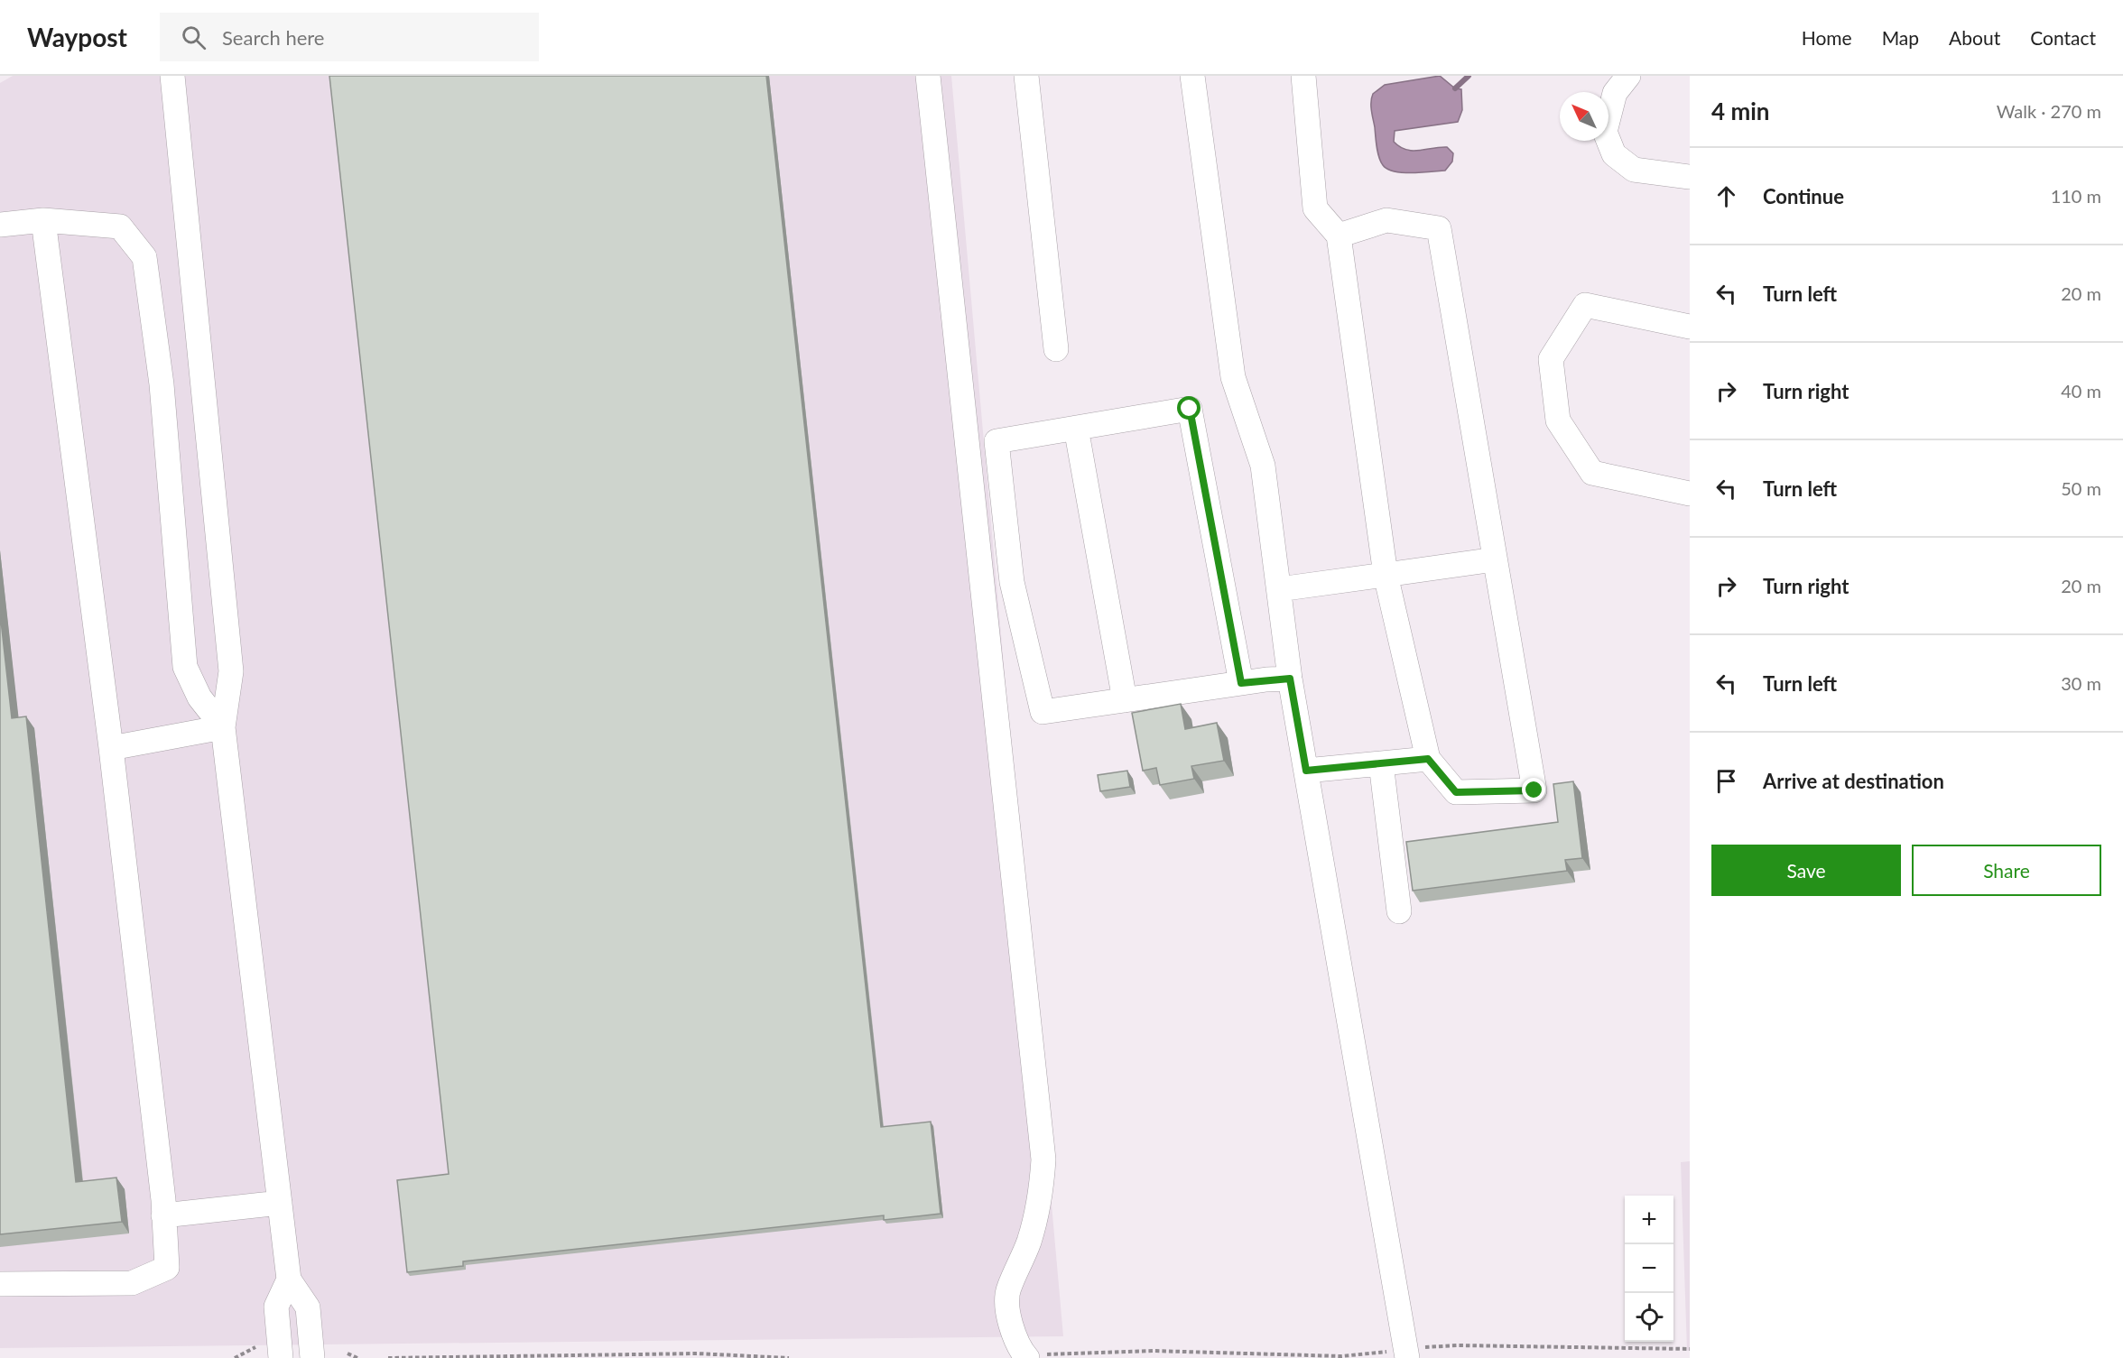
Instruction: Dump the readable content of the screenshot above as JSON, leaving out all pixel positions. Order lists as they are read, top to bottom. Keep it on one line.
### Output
{"north":"top left","page":{"header":"Waypost","search":"Search here","nav":["Home","Map","About","Contact"],"heading":["4 min","Walk · 270 m"],"list":[["Continue","110 m"],["Turn left","20 m"],["Turn right","40 m"],["Turn left","50 m"],["Turn right","20 m"],["Turn left","30 m"],"Arrive at destination"],"buttons":["Save","Share"],"map_buttons":["+","−"]}}
